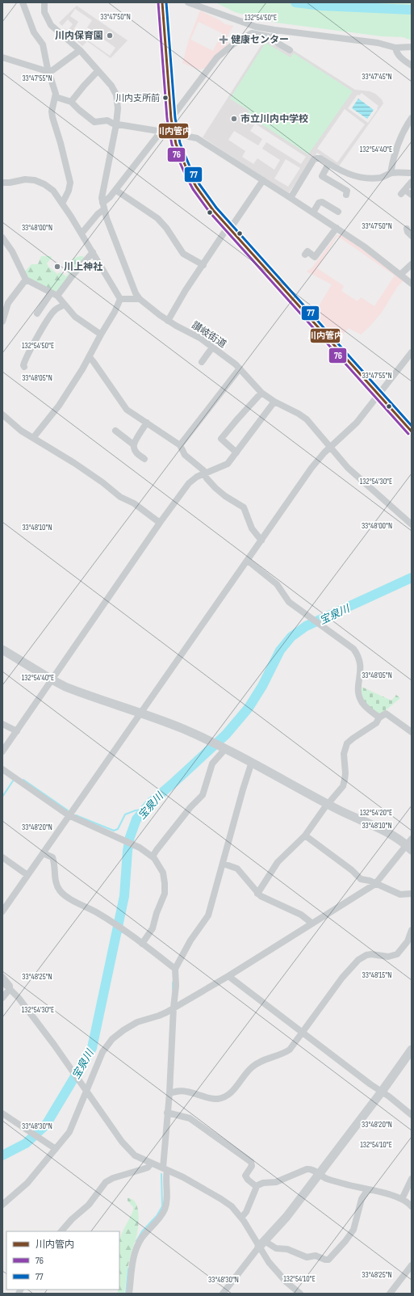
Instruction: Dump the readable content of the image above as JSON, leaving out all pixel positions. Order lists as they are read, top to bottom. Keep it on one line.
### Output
{"streets":{"street":["讃岐街道"]},"water":["宝泉川"],"places":{"other":["川内保育園","川内支所前","市立川内中学校","川上神社"],"health":["健康センター"]},"lines":["transit line 川内管内","transit line 76","transit line 77"],"legend":["川内管内","76","77"],"coordinates":["33°47'50\"N","132°54'50\"E","33°47'45\"N","33°47'55\"N","132°54'40\"E","33°48'00\"N","33°48'05\"N","132°54'30\"E","33°48'10\"N","132°54'20\"E","33°48'20\"N","33°48'15\"N","33°48'25\"N","33°48'30\"N","132°54'10\"E"]}
